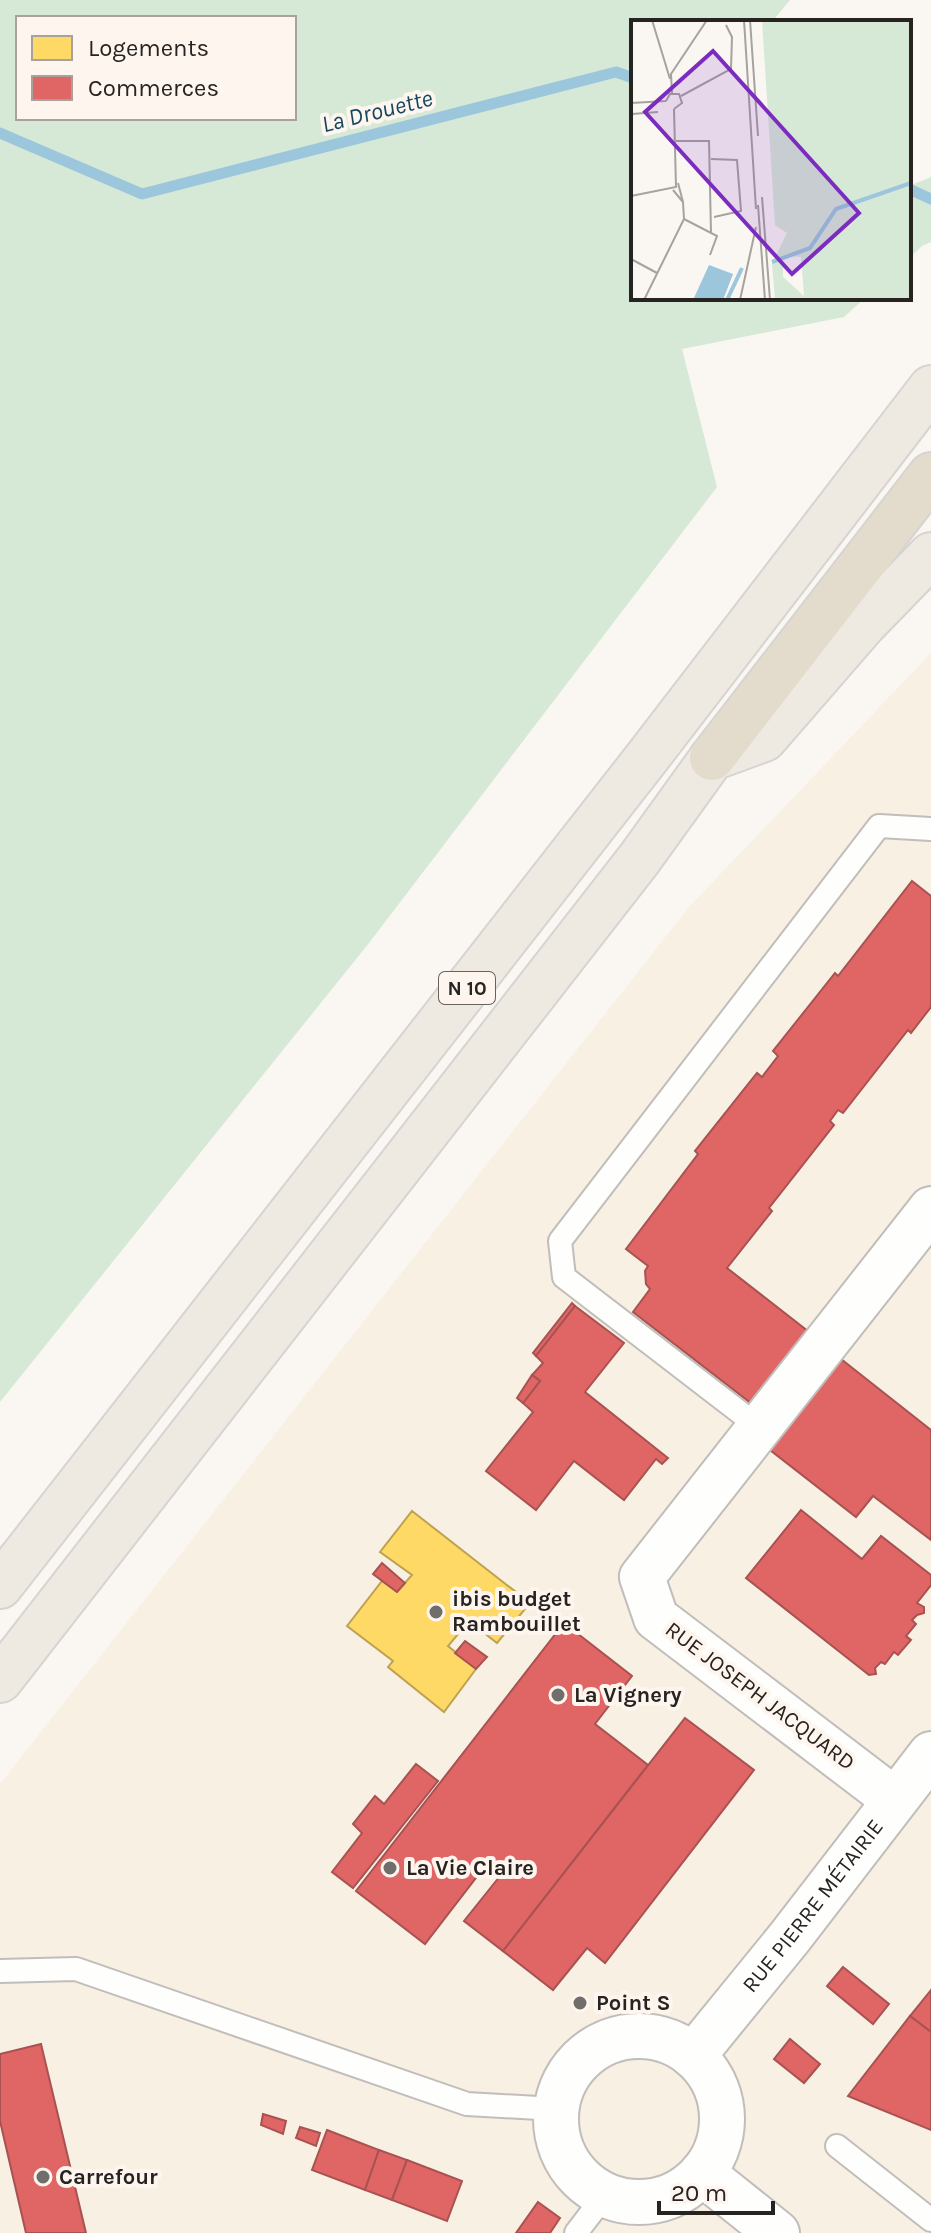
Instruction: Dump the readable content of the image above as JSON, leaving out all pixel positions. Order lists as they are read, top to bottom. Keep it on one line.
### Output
{"streets":{"highway":["N 10"],"street":["RUE JOSEPH JACQUARD","RUE PIERRE MÉTAIRIE"]},"crossings":[["RUE JOSEPH JACQUARD","RUE PIERRE MÉTAIRIE"]],"water":["La Drouette"],"places":["ibis budget Rambouillet","La Vignery","La Vie Claire","Point S","Carrefour"],"legend":["Logements","Commerces"],"scale_bar":"20 m"}
